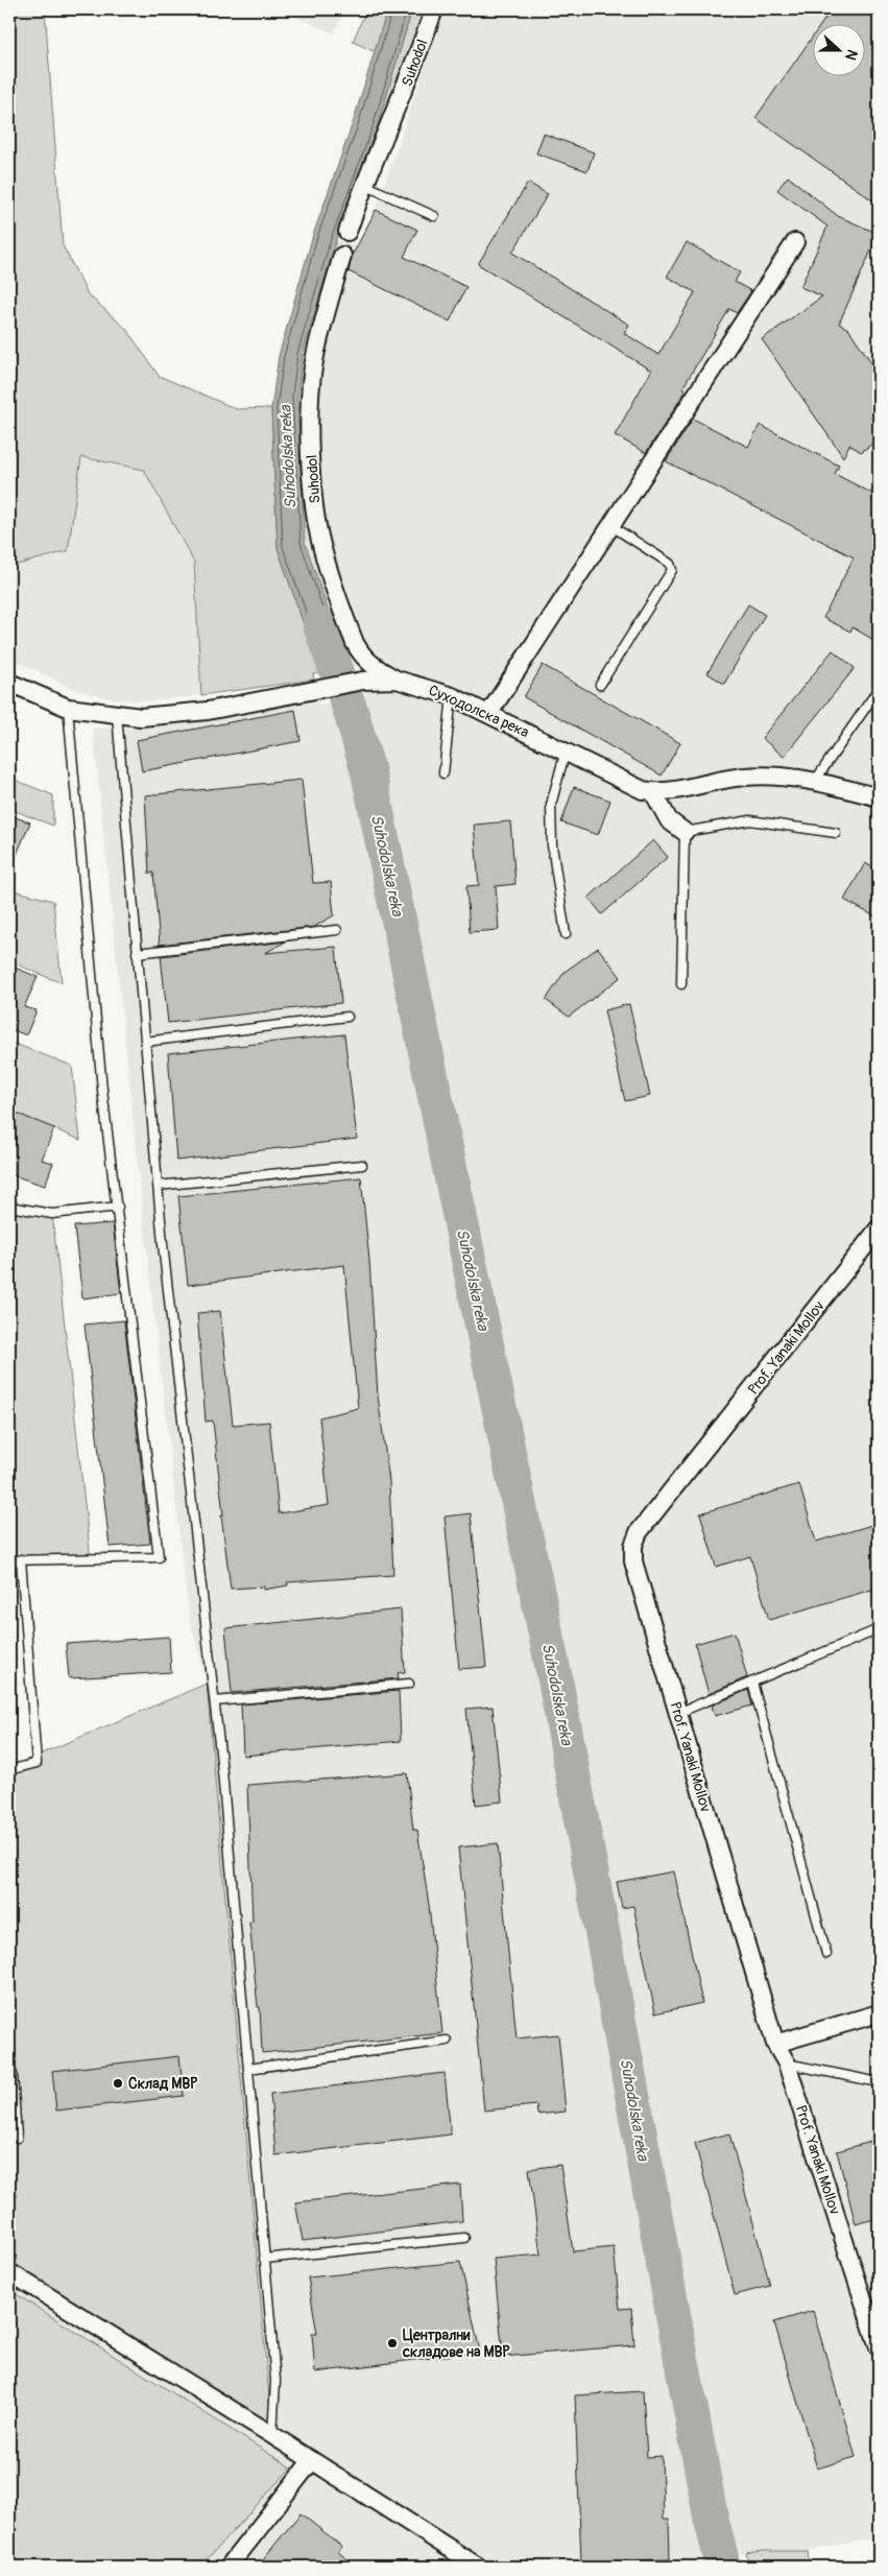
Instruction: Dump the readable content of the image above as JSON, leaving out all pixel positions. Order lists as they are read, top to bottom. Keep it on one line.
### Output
{"streets":{"street":["Suhodol","Суходолска река","Prof. Yanaki Mollov"]},"crossings":[["Suhodol","Суходолска река"]],"water":["Suhodolska reka"],"places":["Склад МВР","Централни складове на МВР"],"north":"right"}
